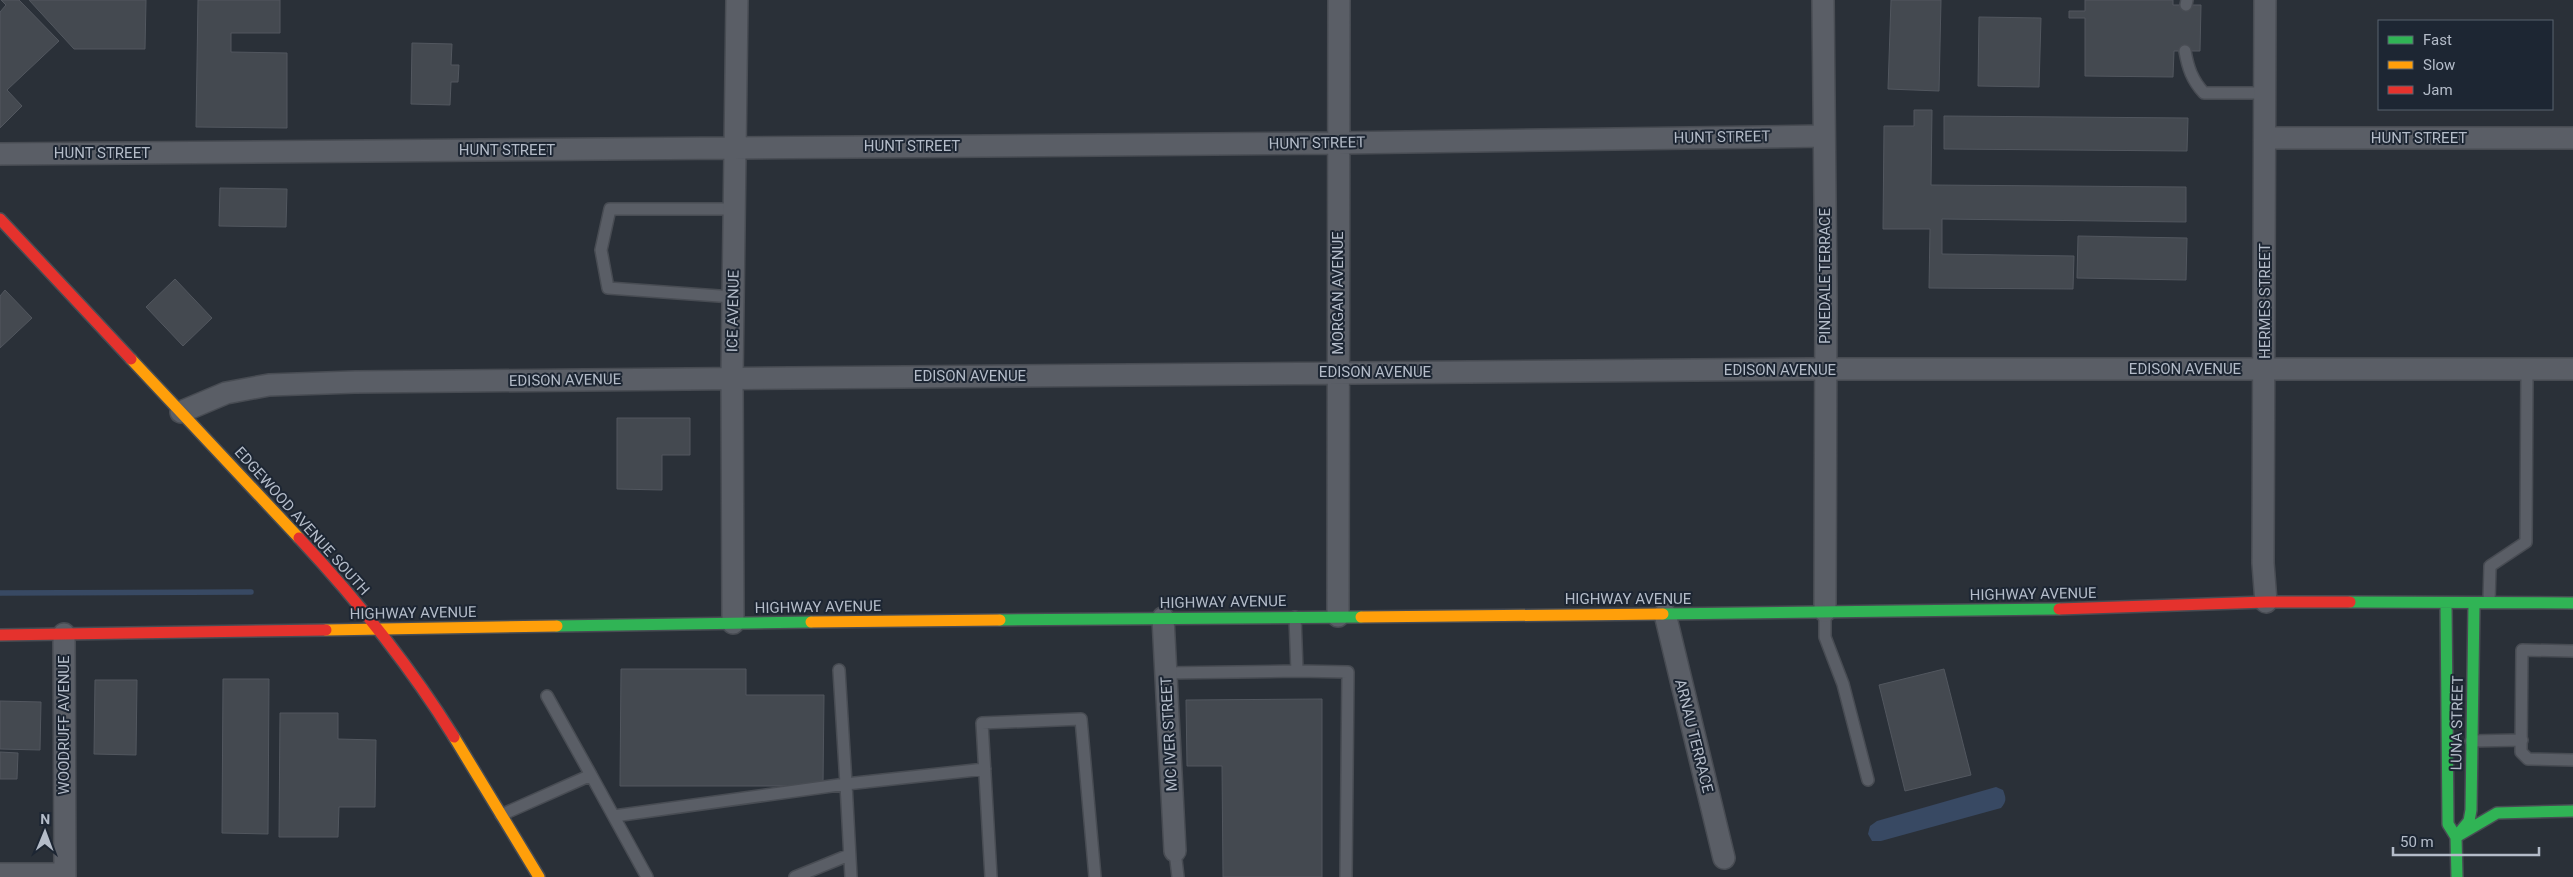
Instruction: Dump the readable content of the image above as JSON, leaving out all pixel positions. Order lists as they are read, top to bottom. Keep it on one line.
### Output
{"streets":{"street":["HUNT STREET","PINEDALE TERRACE","MORGAN AVENUE","HERMES STREET","ICE AVENUE","EDISON AVENUE","EDGEWOOD AVENUE SOUTH","HIGHWAY AVENUE","LUNA STREET","WOODRUFF AVENUE","MC IVER STREET","ARNAU TERRACE"]},"crossings":[["HUNT STREET","PINEDALE TERRACE"],["HUNT STREET","MORGAN AVENUE"],["HUNT STREET","HERMES STREET"],["HUNT STREET","ICE AVENUE"],["PINEDALE TERRACE","EDISON AVENUE"],["PINEDALE TERRACE","HIGHWAY AVENUE"],["MORGAN AVENUE","EDISON AVENUE"],["MORGAN AVENUE","HIGHWAY AVENUE"],["HERMES STREET","EDISON AVENUE"],["HERMES STREET","HIGHWAY AVENUE"],["ICE AVENUE","EDISON AVENUE"],["ICE AVENUE","HIGHWAY AVENUE"],["EDISON AVENUE","EDGEWOOD AVENUE SOUTH"],["EDGEWOOD AVENUE SOUTH","HIGHWAY AVENUE"],["HIGHWAY AVENUE","LUNA STREET"],["HIGHWAY AVENUE","WOODRUFF AVENUE"],["HIGHWAY AVENUE","MC IVER STREET"],["HIGHWAY AVENUE","ARNAU TERRACE"]],"legend":["Fast","Slow","Jam"],"scale_bar":"50 m","north":"top"}
